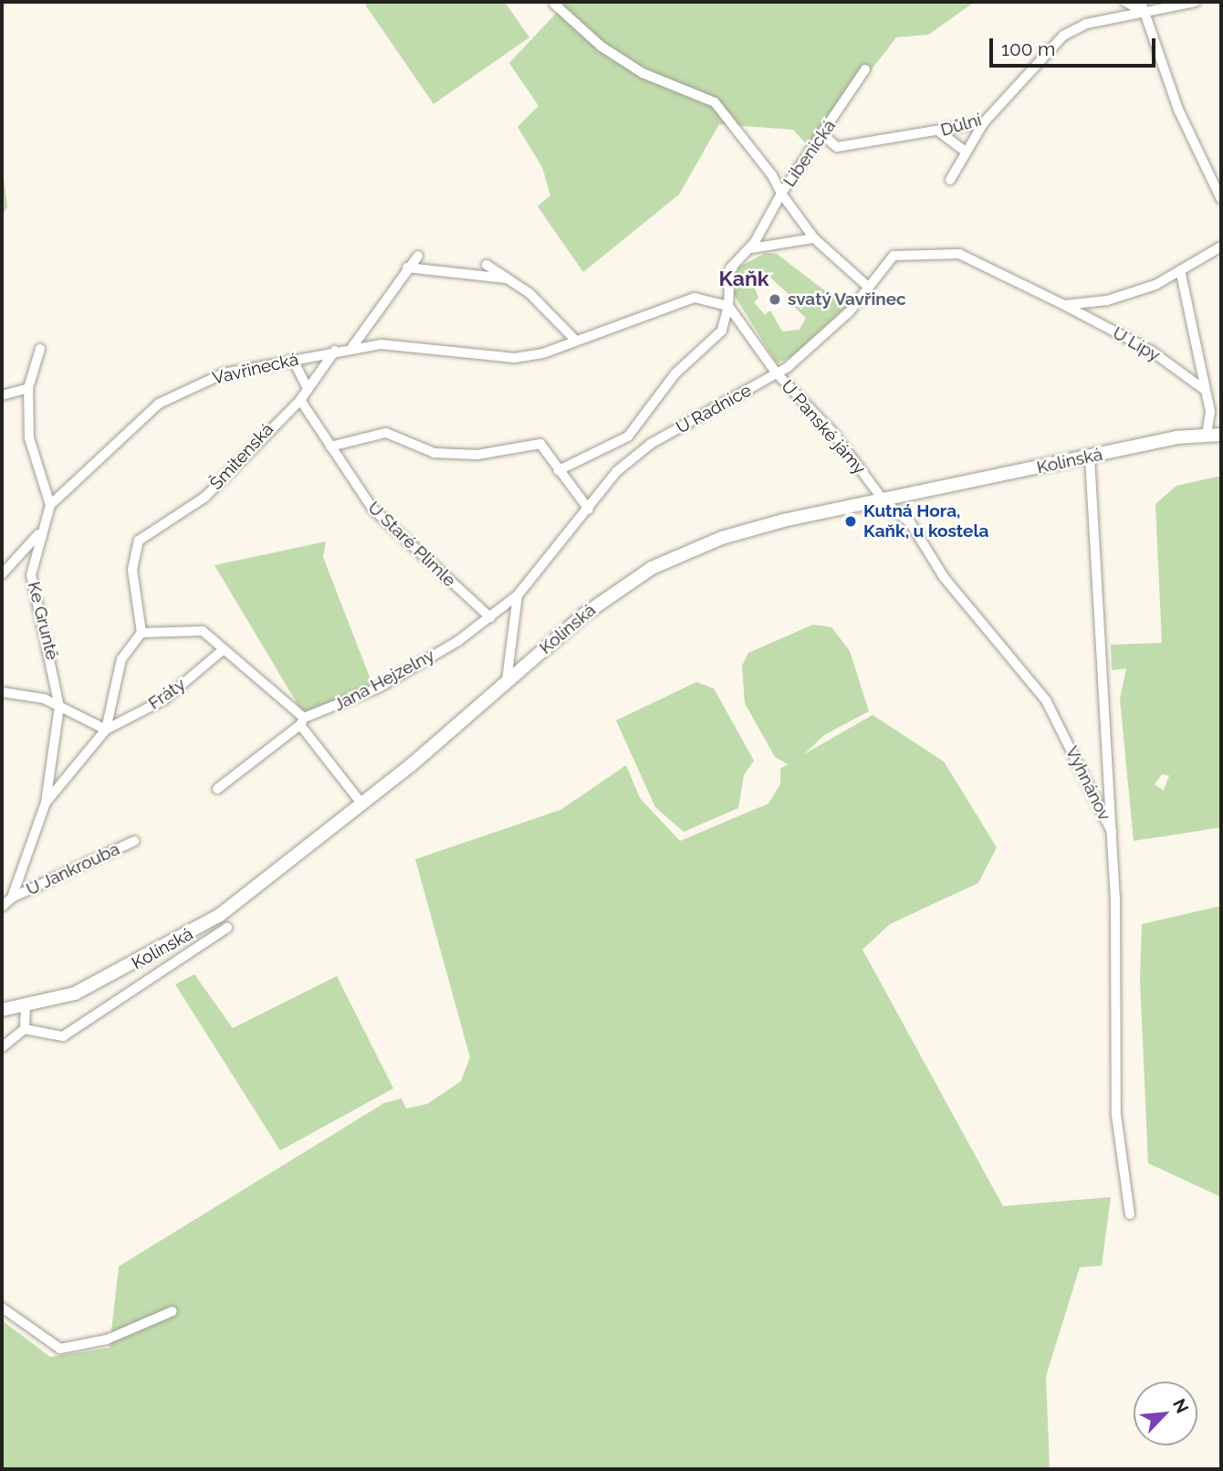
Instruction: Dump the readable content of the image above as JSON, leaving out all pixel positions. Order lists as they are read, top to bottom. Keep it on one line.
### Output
{"streets":{"street":["Důlní","Libenická","U Lípy","Vavřinecká","U Radnice","U Panské jámy","Šmitenská","Kolínská","U Staré Plimle","Ke Gruntě","Jana Hejzelny","Fráty","Vyhnánov","U Jankrouba"]},"crossings":[["Důlní","Libenická"],["Libenická","U Panské jámy"],["U Lípy","U Panské jámy"],["Vavřinecká","U Radnice"],["Vavřinecká","Šmitenská"],["Vavřinecká","Ke Gruntě"],["U Radnice","U Panské jámy"],["U Radnice","Kolínská"],["U Radnice","Jana Hejzelny"],["U Panské jámy","Kolínská"],["U Panské jámy","Vyhnánov"],["Šmitenská","U Staré Plimle"],["Kolínská","Vyhnánov"],["U Staré Plimle","Jana Hejzelny"],["Ke Gruntě","Fráty"],["Ke Gruntě","U Jankrouba"]],"districts":["Kaňk"],"places":["svatý Vavřinec","Kutná Hora, Kaňk, u kostela"],"scale_bar":"100 m","north":"top right"}
